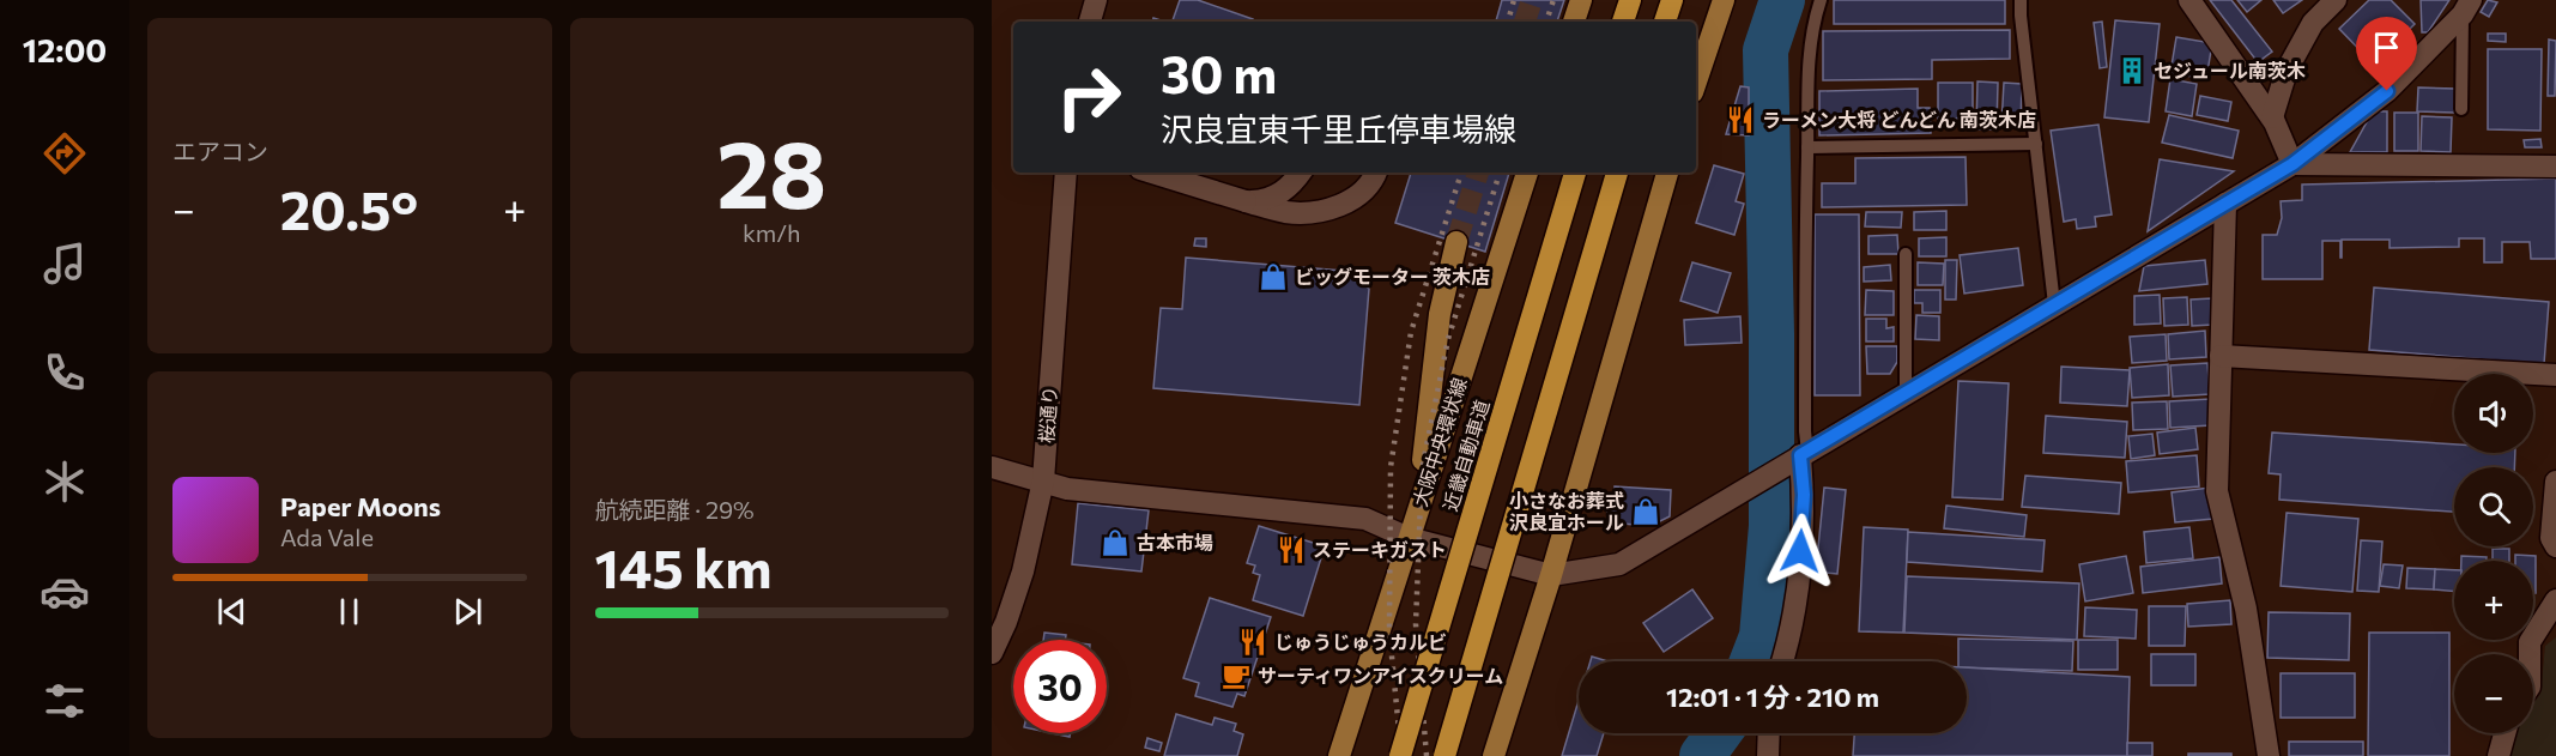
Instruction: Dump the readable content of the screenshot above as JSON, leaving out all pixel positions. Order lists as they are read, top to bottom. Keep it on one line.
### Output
{"streets":{"highway":["近畿自動車道"],"main road":["大阪中央環状線"],"street":["桜通り"]},"places":{"building":["セジュール南茨木"],"restaurant":["ラーメン大将 どんどん 南茨木店","ステーキガスト","じゅうじゅうカルビ"],"shop":["ビッグモーター 茨木店","小さなお葬式 沢良宜ホール","古本市場"],"cafe":["サーティワンアイスクリーム"]},"page":{"tabs":"12:00","tile":["エアコン",["28","km/h"],["航続距離 · 29%","145 km"]],"turn":["30 m","沢良宜東千里丘停車場線"],"heat":["−","20.5°","+"],"map_buttons":["+","−"],"song":["Paper Moons","Ada Vale"],"limit":"30","trip":"12:01 · 1 分 · 210 m"}}
